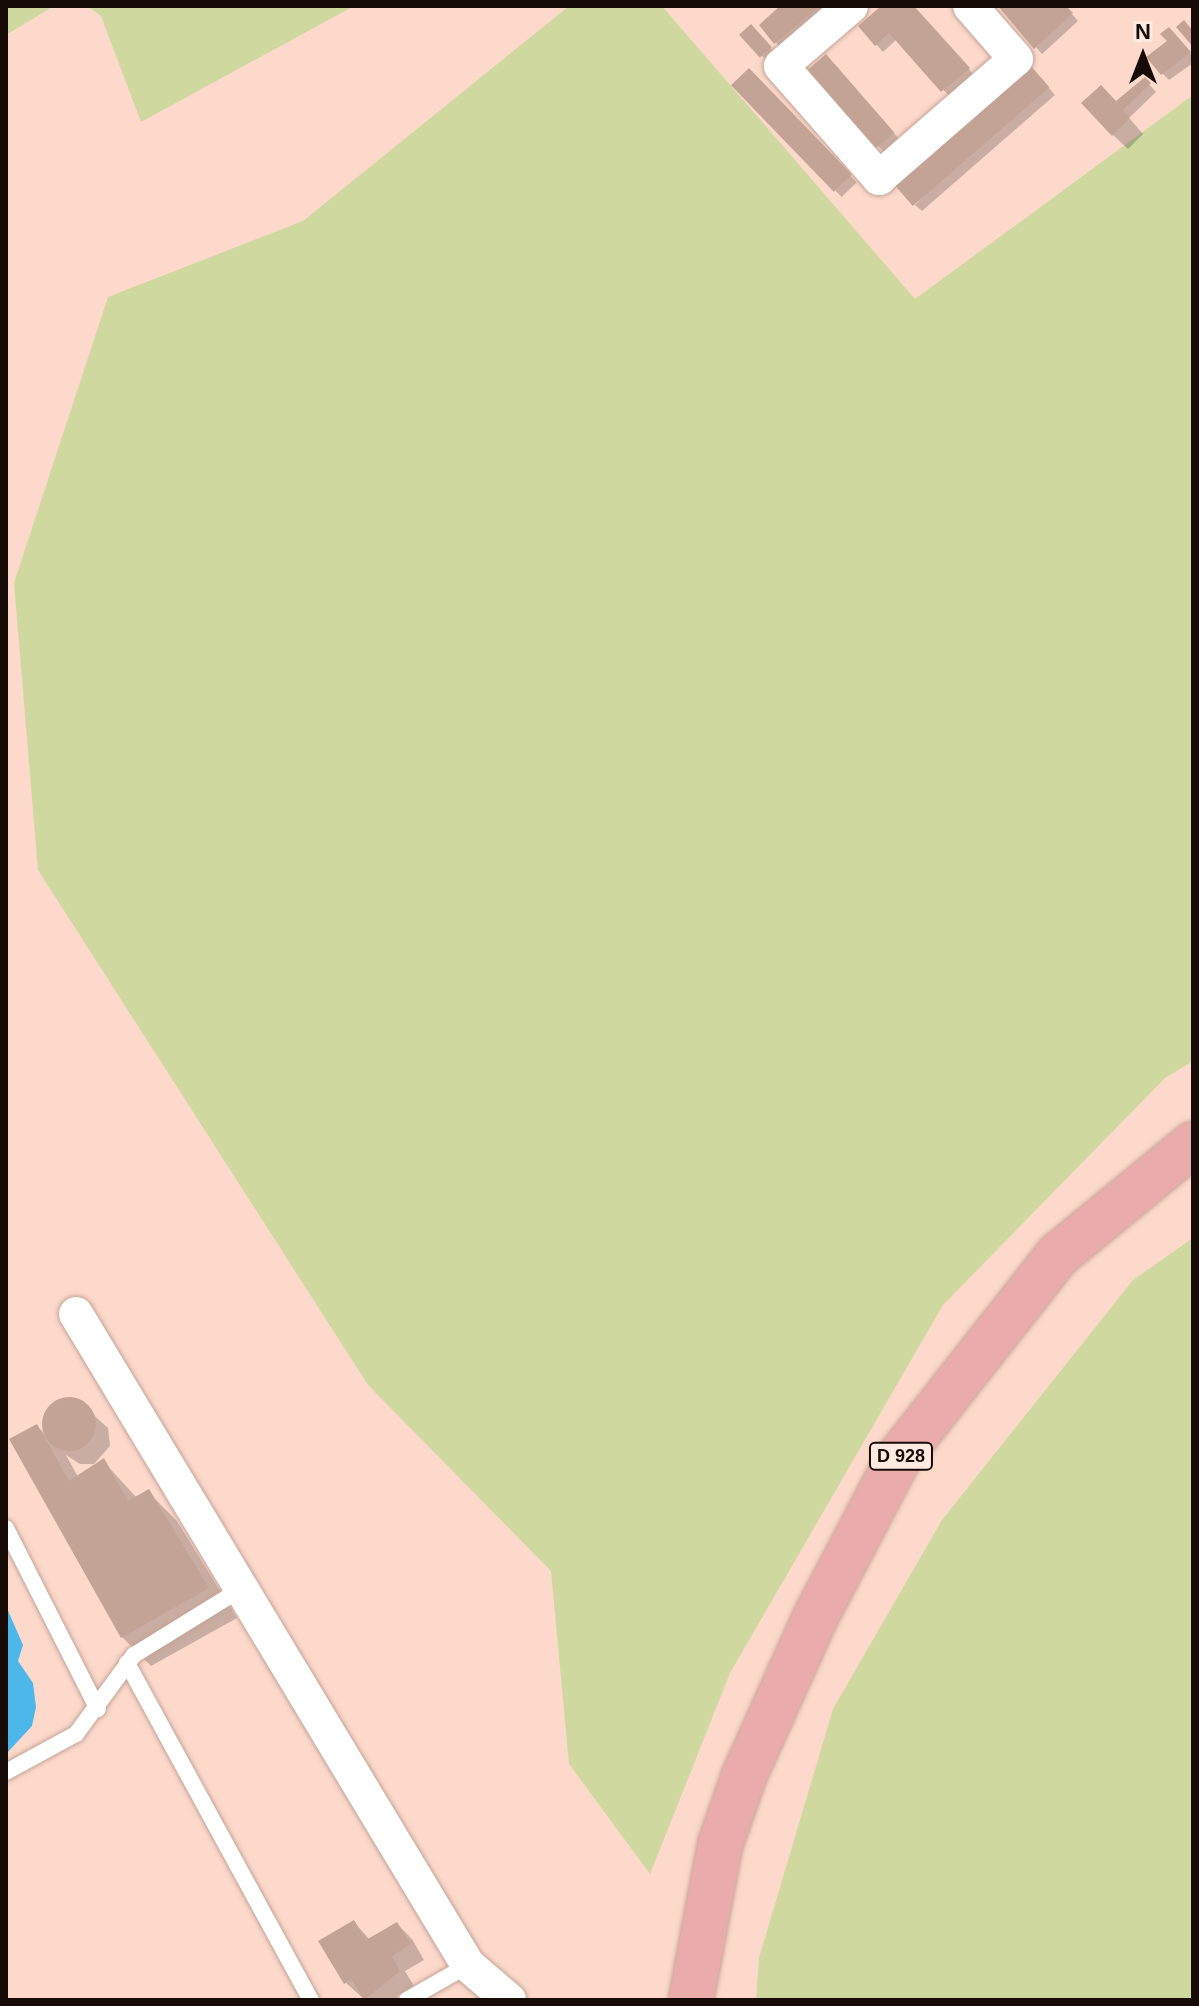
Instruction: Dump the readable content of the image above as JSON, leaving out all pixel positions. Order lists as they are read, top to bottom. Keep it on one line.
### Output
{"streets":{"main road":["D 928"]},"north":"top"}
